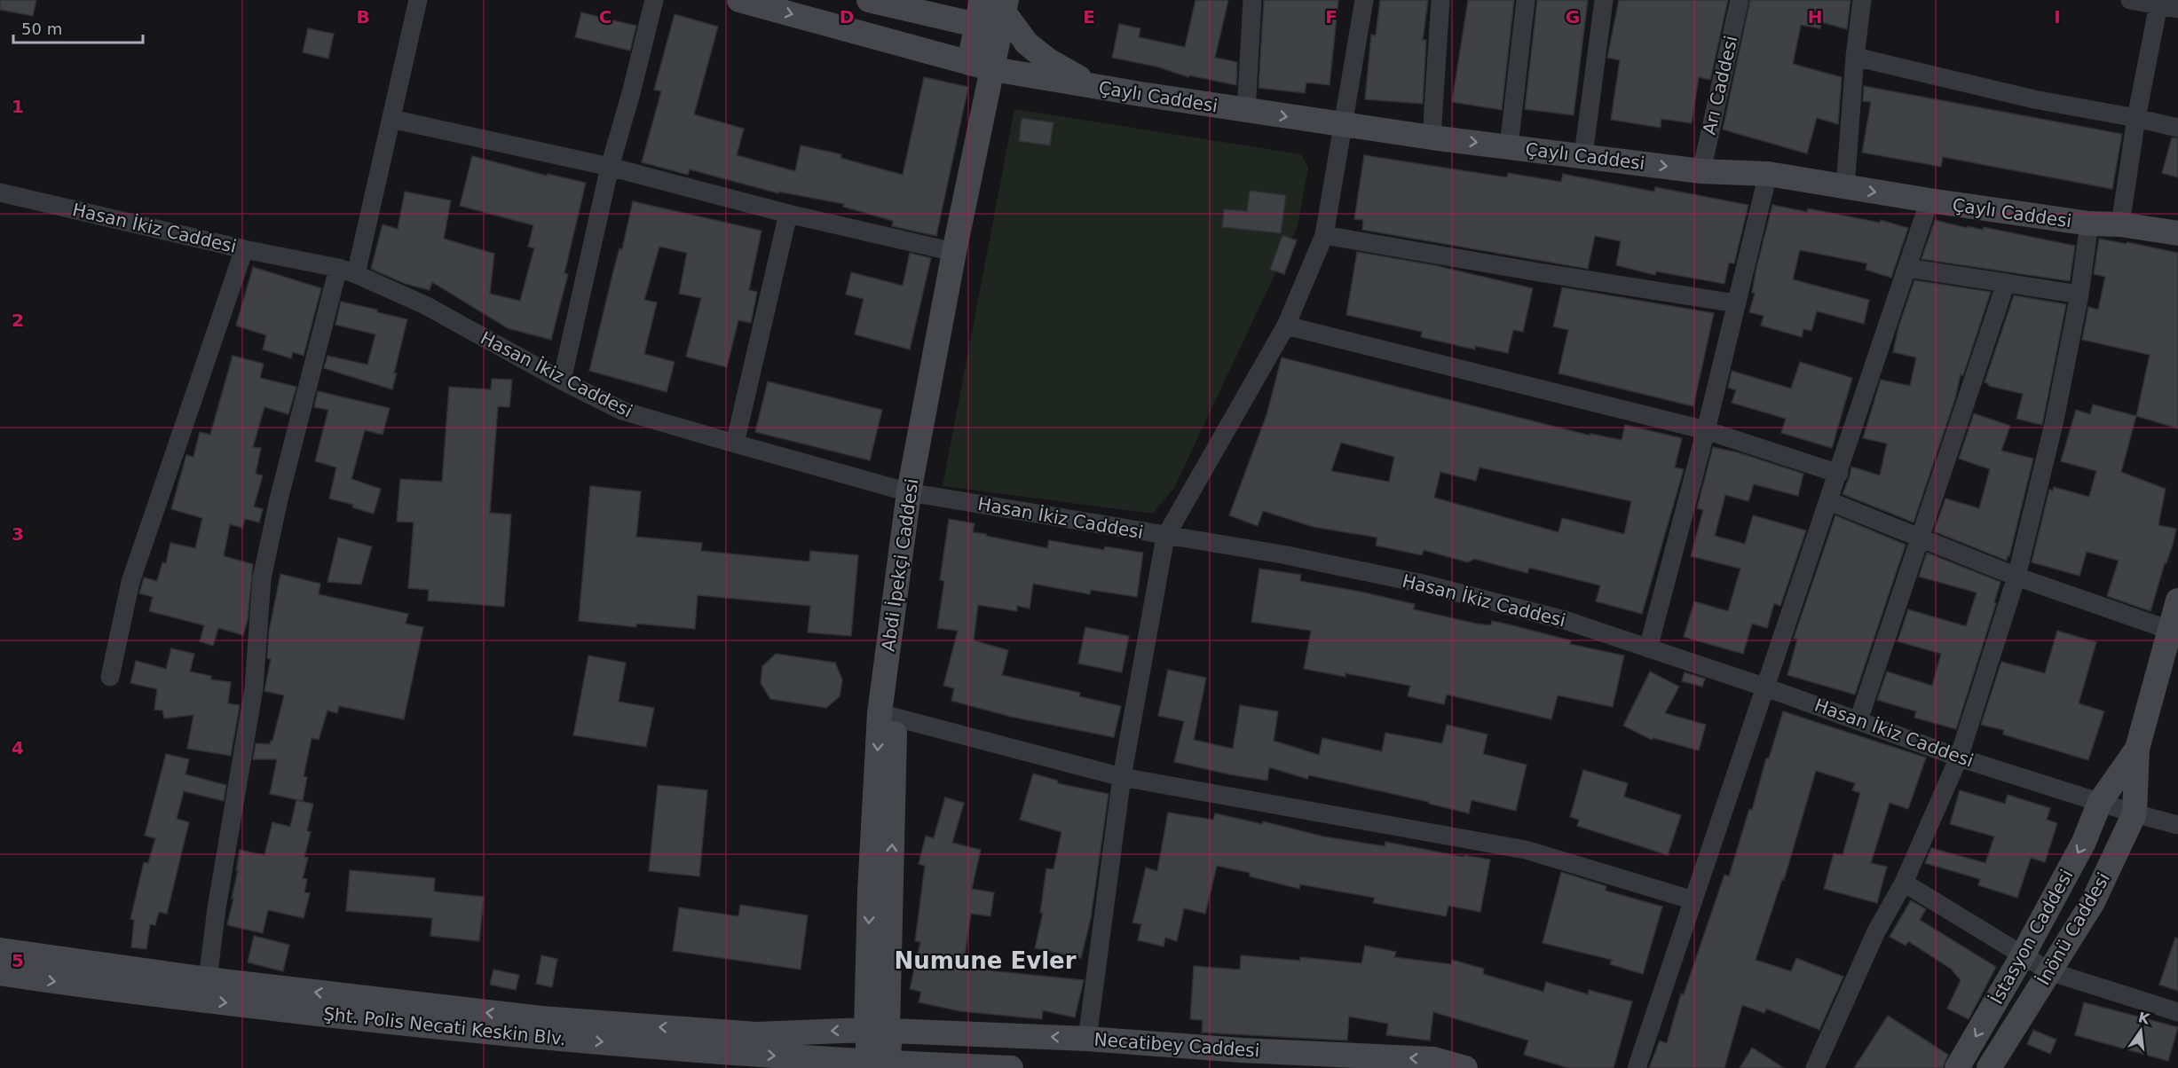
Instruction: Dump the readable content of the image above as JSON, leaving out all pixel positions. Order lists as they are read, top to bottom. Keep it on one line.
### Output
{"streets":{"street":["Arı Caddesi","Çaylı Caddesi","Hasan İkiz Caddesi","Abdi İpekçi Caddesi","İnönü Caddesi","İstasyon Caddesi","Şht. Polis Necati Keskin Blv.","Necatibey Caddesi"]},"crossings":[["Arı Caddesi","Çaylı Caddesi"],["Çaylı Caddesi","Abdi İpekçi Caddesi"],["Hasan İkiz Caddesi","Abdi İpekçi Caddesi"],["Hasan İkiz Caddesi","İnönü Caddesi"],["Hasan İkiz Caddesi","İstasyon Caddesi"],["Abdi İpekçi Caddesi","Şht. Polis Necati Keskin Blv."],["Abdi İpekçi Caddesi","Necatibey Caddesi"],["İnönü Caddesi","İstasyon Caddesi"],["Şht. Polis Necati Keskin Blv.","Necatibey Caddesi"]],"districts":["Numune Evler"],"scale_bar":"50 m","north":"top","grid":{"columns":["B","C","D","E","F","G","H","I"],"rows":["1","2","3","4","5"]}}
